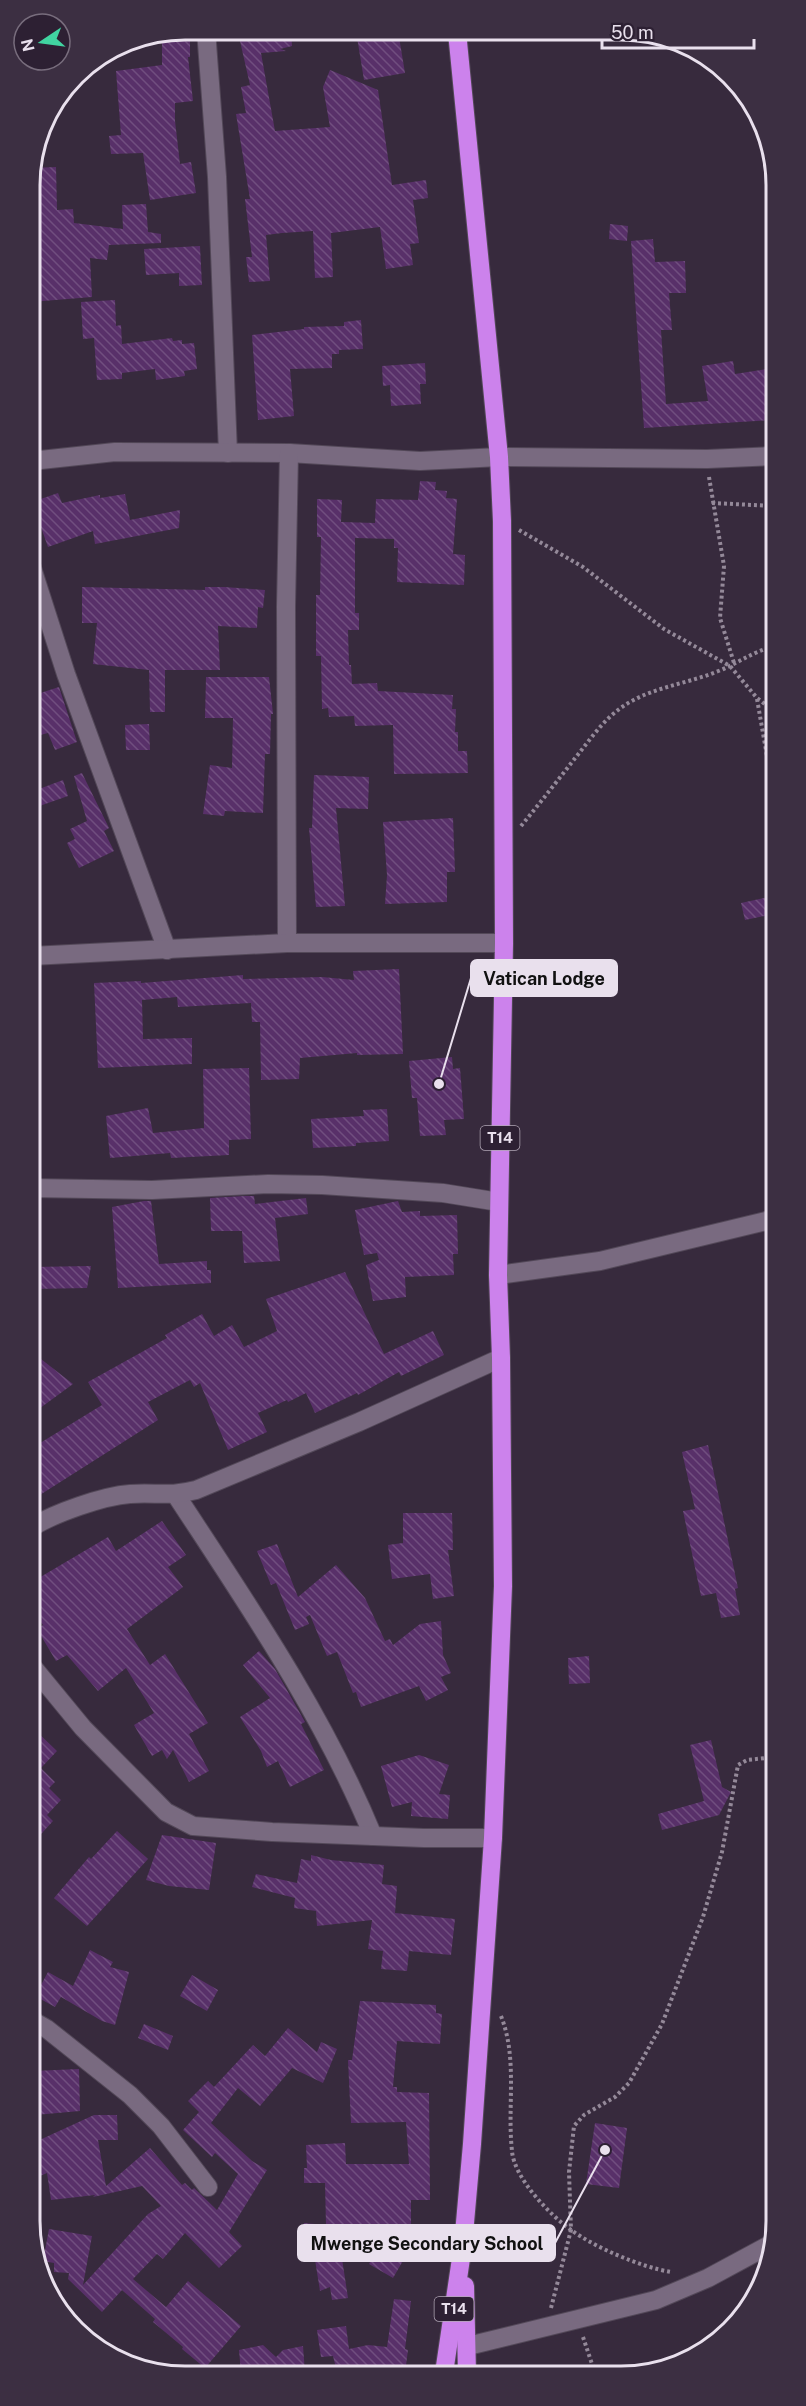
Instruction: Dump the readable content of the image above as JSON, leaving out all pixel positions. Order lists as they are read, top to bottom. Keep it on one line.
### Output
{"streets":{"highway":["T14"]},"places":["Vatican Lodge","Mwenge Secondary School"],"scale_bar":"50 m","north":"left"}
